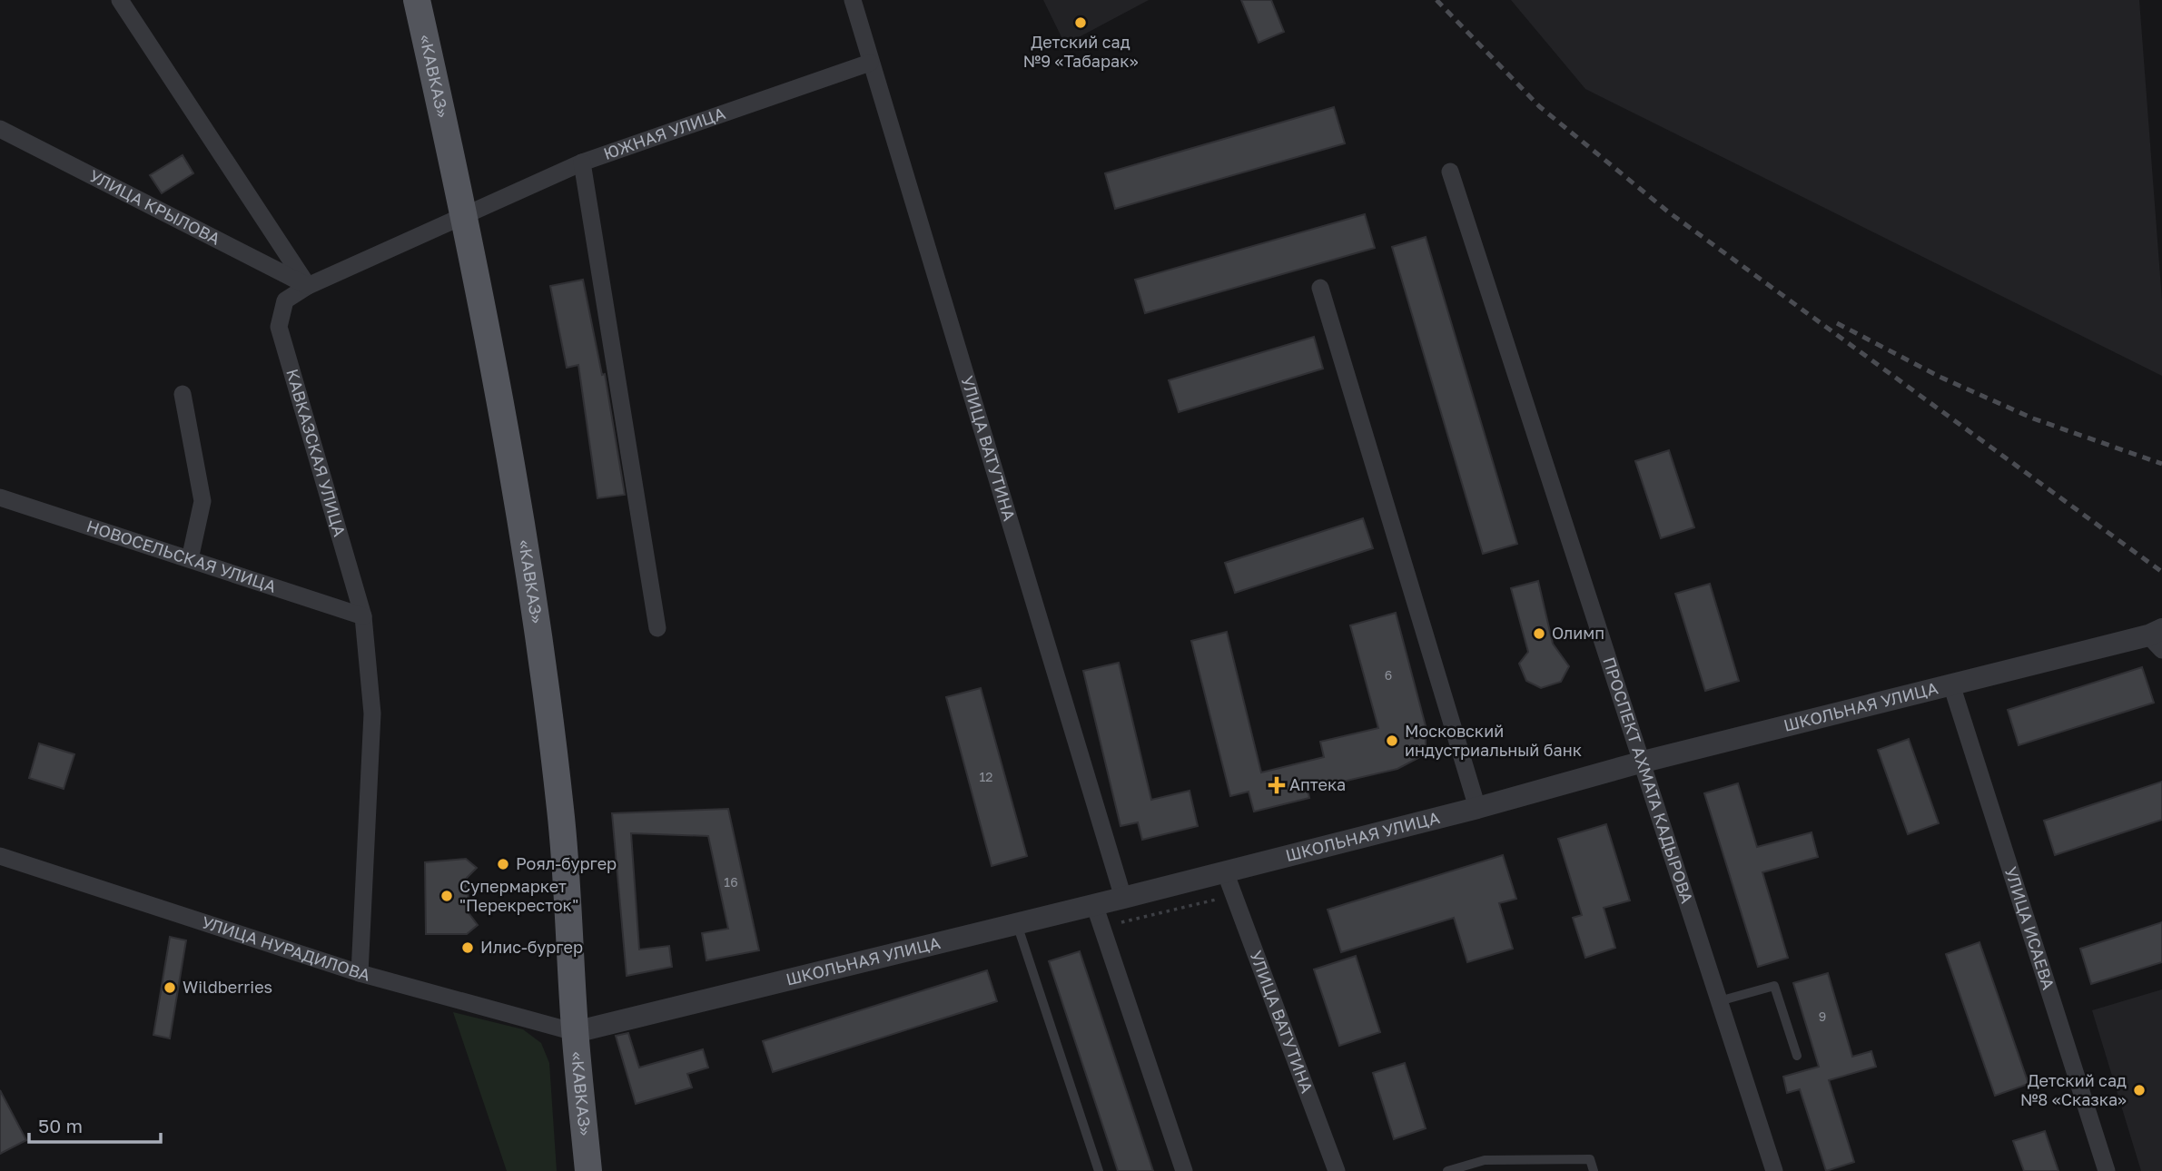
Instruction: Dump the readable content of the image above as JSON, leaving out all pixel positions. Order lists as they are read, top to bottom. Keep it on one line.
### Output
{"streets":{"main road":["«КАВКАЗ»"],"street":["ЮЖНАЯ УЛИЦА","УЛИЦА КРЫЛОВА","УЛИЦА ВАТУТИНА","КАВКАЗСКАЯ УЛИЦА","НОВОСЕЛЬСКАЯ УЛИЦА","ШКОЛЬНАЯ УЛИЦА","ПРОСПЕКТ АХМАТА КАДЫРОВА","УЛИЦА ИСАЕВА","УЛИЦА НУРАДИЛОВА"]},"crossings":[["«КАВКАЗ»","ЮЖНАЯ УЛИЦА"],["«КАВКАЗ»","КАВКАЗСКАЯ УЛИЦА"],["«КАВКАЗ»","ШКОЛЬНАЯ УЛИЦА"],["«КАВКАЗ»","УЛИЦА НУРАДИЛОВА"],["ЮЖНАЯ УЛИЦА","УЛИЦА ВАТУТИНА"],["ЮЖНАЯ УЛИЦА","КАВКАЗСКАЯ УЛИЦА"],["УЛИЦА КРЫЛОВА","КАВКАЗСКАЯ УЛИЦА"],["УЛИЦА ВАТУТИНА","ШКОЛЬНАЯ УЛИЦА"],["КАВКАЗСКАЯ УЛИЦА","НОВОСЕЛЬСКАЯ УЛИЦА"],["КАВКАЗСКАЯ УЛИЦА","УЛИЦА НУРАДИЛОВА"],["ШКОЛЬНАЯ УЛИЦА","ПРОСПЕКТ АХМАТА КАДЫРОВА"],["ШКОЛЬНАЯ УЛИЦА","УЛИЦА ИСАЕВА"],["ШКОЛЬНАЯ УЛИЦА","УЛИЦА НУРАДИЛОВА"]],"places":{"other":["Детский сад №9 «Табарак»","Олимп","Московский индустриальный банк","Роял-бургер","Супермаркет \"Перекресток\"","Илис-бургер","Wildberries","Детский сад №8 «Сказка»"],"health":["Аптека"]},"house_numbers":["6","12","16","9"],"scale_bar":"50 m"}
